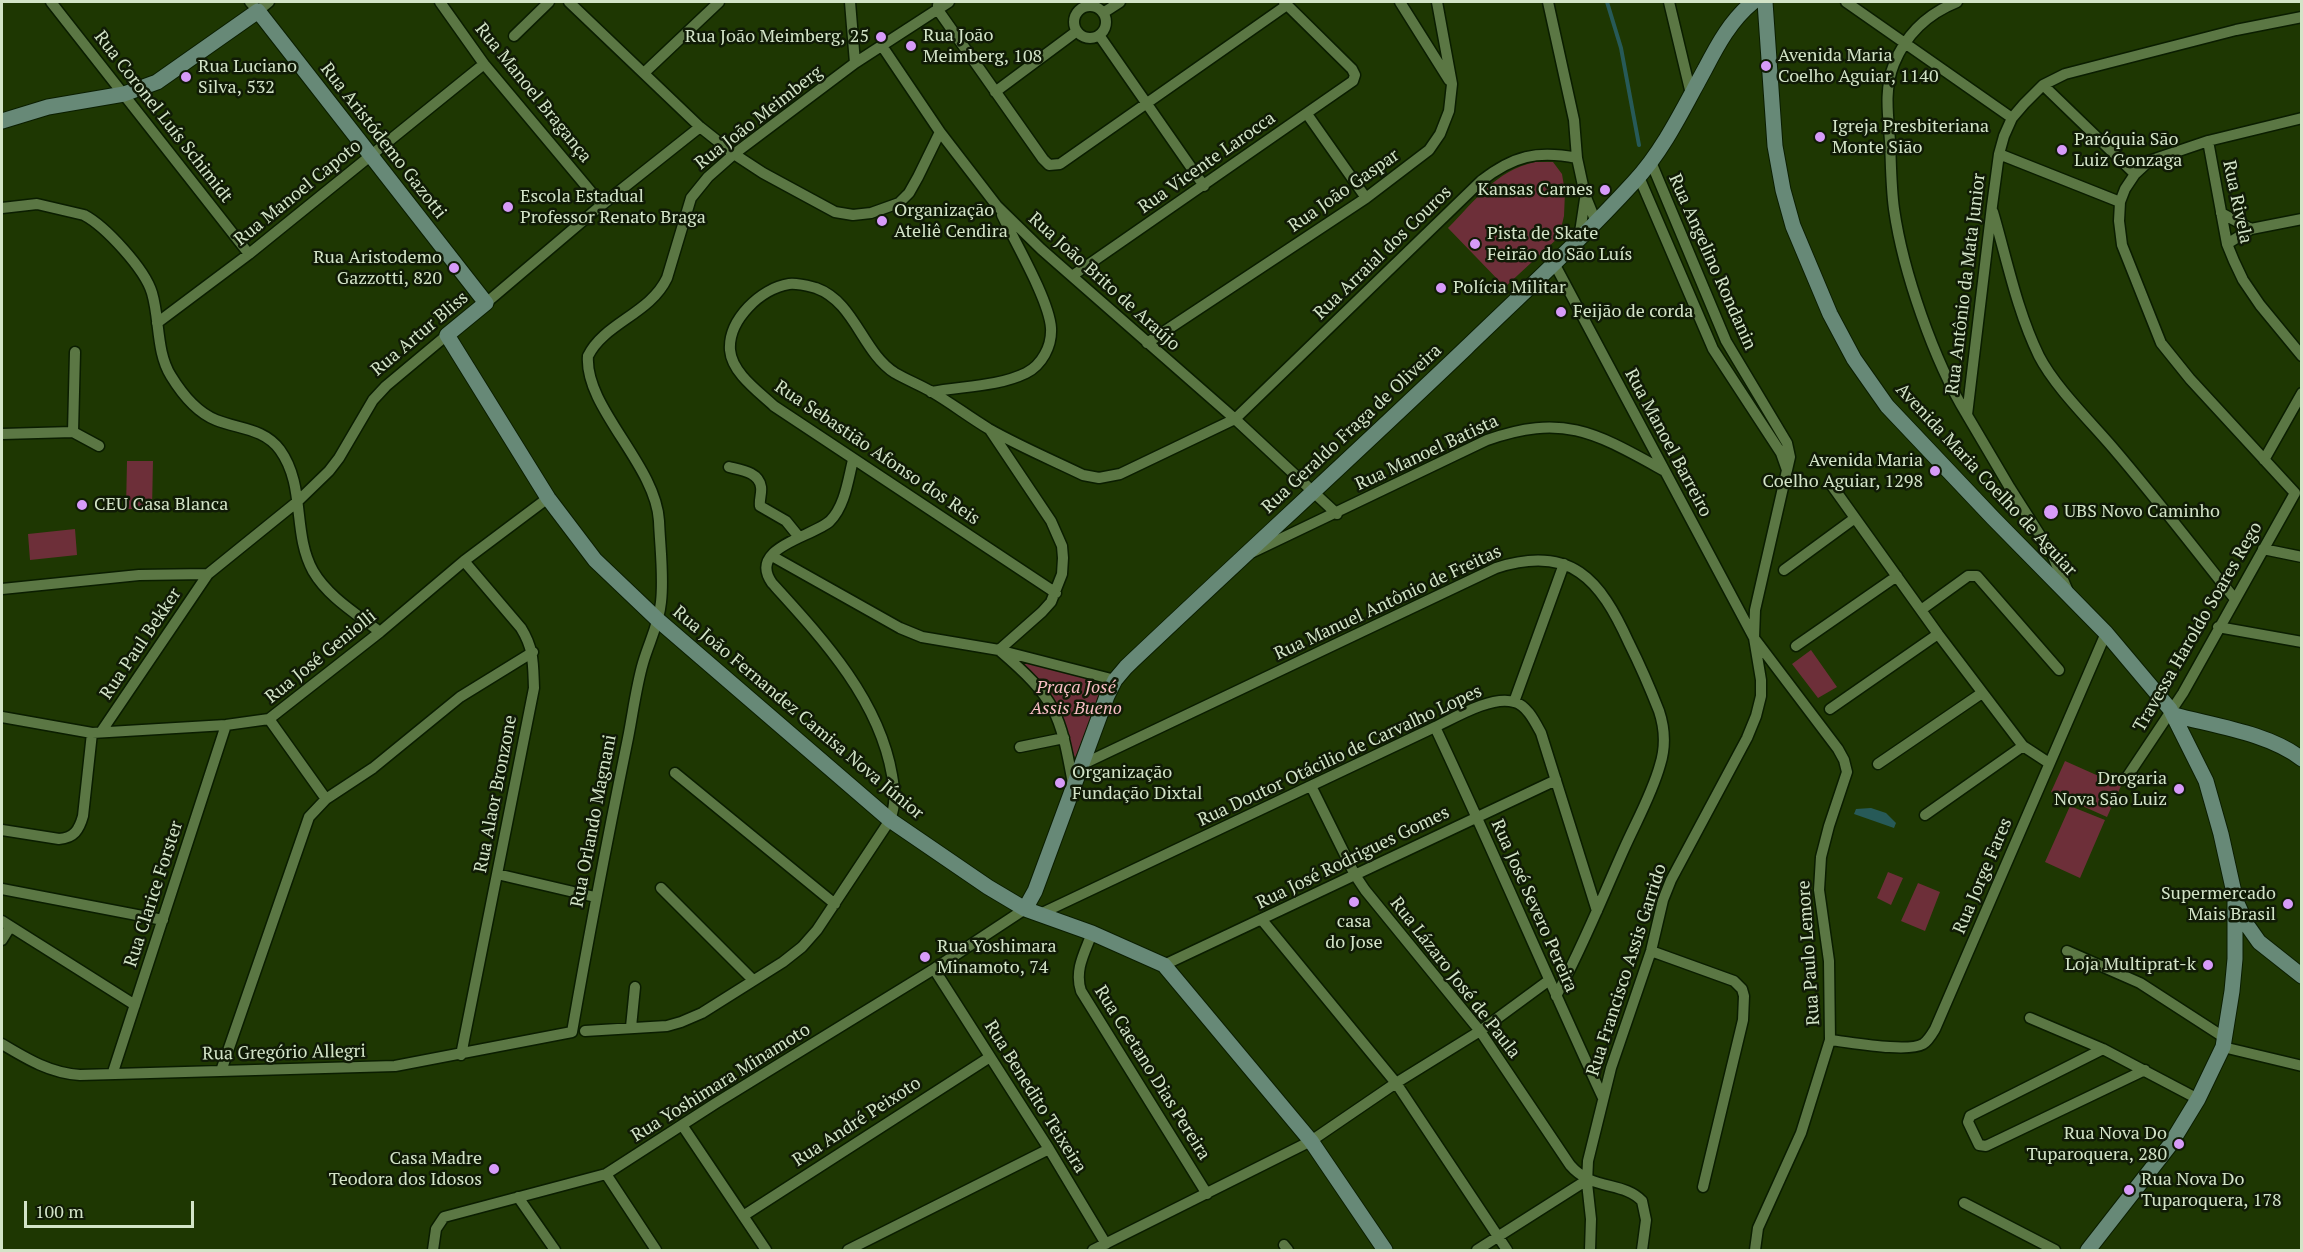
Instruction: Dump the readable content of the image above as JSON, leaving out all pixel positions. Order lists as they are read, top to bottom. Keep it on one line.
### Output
{"streets":{"main road":["Rua Aristódemo Gazotti","Rua Artur Bliss","Rua Geraldo Fraga de Oliveira","Avenida Maria Coelho de Aguiar","Rua João Fernandez Camisa Nova Júnior"],"street":["Rua Manoel Bragança","Rua Coronel Luís Schimidt","Rua João Meimberg","Rua Vicente Larocca","Rua João Gaspar","Rua Manoel Capoto","Rua Rivela","Rua Arraial dos Couros","Rua Angelino Rondanin","Rua João Brito de Araújo","Rua Antônio da Mata Junior","Rua Manoel Barreiro","Rua Sebastião Afonso dos Reis","Rua Manoel Batista","Rua Manuel Antônio de Freitas","Travessa Haroldo Soares Rego","Rua Paul Bekker","Rua José Geniolli","Rua Doutor Otácilio de Carvalho Lopes","Rua Alaor Bronzone","Rua Orlando Magnani","Rua José Rodrigues Gomes","Rua Jorge Fares","Rua Clarice Forster","Rua José Severo Pereira","Rua Paulo Lemore","Rua Francisco Assis Garrido","Rua Lázaro José de Paula","Rua Gregório Allegri","Rua Caetano Dias Pereira","Rua Yoshimara Minamoto","Rua Benedito Teixeira","Rua André Peixoto"]},"crossings":[["Rua Manoel Bragança","Rua Manoel Capoto"],["Rua Manoel Bragança","Rua Artur Bliss"],["Rua Coronel Luís Schimidt","Rua Manoel Capoto"],["Rua João Meimberg","Rua João Brito de Araújo"],["Rua João Meimberg","Rua João Fernandez Camisa Nova Júnior"],["Rua João Meimberg","Rua Orlando Magnani"],["Rua Aristódemo Gazotti","Rua Manoel Capoto"],["Rua Aristódemo Gazotti","Rua Artur Bliss"],["Rua Vicente Larocca","Rua João Brito de Araújo"],["Rua João Gaspar","Rua João Brito de Araújo"],["Rua Arraial dos Couros","Rua João Brito de Araújo"],["Rua Arraial dos Couros","Rua Sebastião Afonso dos Reis"],["Rua Angelino Rondanin","Rua Geraldo Fraga de Oliveira"],["Rua Angelino Rondanin","Rua Francisco Assis Garrido"],["Rua João Brito de Araújo","Rua Geraldo Fraga de Oliveira"],["Rua João Brito de Araújo","Rua Sebastião Afonso dos Reis"],["Rua João Brito de Araújo","Rua Manoel Batista"],["Rua Antônio da Mata Junior","Avenida Maria Coelho de Aguiar"],["Rua Artur Bliss","Rua Paul Bekker"],["Rua Artur Bliss","Rua João Fernandez Camisa Nova Júnior"],["Rua Geraldo Fraga de Oliveira","Rua Manoel Barreiro"],["Rua Geraldo Fraga de Oliveira","Rua Manoel Batista"],["Rua Geraldo Fraga de Oliveira","Rua Manuel Antônio de Freitas"],["Rua Geraldo Fraga de Oliveira","Rua João Fernandez Camisa Nova Júnior"],["Rua Geraldo Fraga de Oliveira","Rua Yoshimara Minamoto"],["Rua Manoel Barreiro","Rua Manoel Batista"],["Rua Manoel Barreiro","Rua Paulo Lemore"],["Rua Manoel Barreiro","Rua Francisco Assis Garrido"],["Avenida Maria Coelho de Aguiar","Travessa Haroldo Soares Rego"],["Avenida Maria Coelho de Aguiar","Rua Jorge Fares"],["Rua Manuel Antônio de Freitas","Rua José Severo Pereira"],["Rua Paul Bekker","Rua José Geniolli"],["Rua José Geniolli","Rua João Fernandez Camisa Nova Júnior"],["Rua José Geniolli","Rua Alaor Bronzone"],["Rua José Geniolli","Rua Clarice Forster"],["Rua João Fernandez Camisa Nova Júnior","Rua Doutor Otácilio de Carvalho Lopes"],["Rua João Fernandez Camisa Nova Júnior","Rua Orlando Magnani"],["Rua João Fernandez Camisa Nova Júnior","Rua José Rodrigues Gomes"],["Rua João Fernandez Camisa Nova Júnior","Rua Caetano Dias Pereira"],["Rua João Fernandez Camisa Nova Júnior","Rua Yoshimara Minamoto"],["Rua Doutor Otácilio de Carvalho Lopes","Rua José Severo Pereira"],["Rua Doutor Otácilio de Carvalho Lopes","Rua Lázaro José de Paula"],["Rua Alaor Bronzone","Rua Gregório Allegri"],["Rua Orlando Magnani","Rua Gregório Allegri"],["Rua José Rodrigues Gomes","Rua José Severo Pereira"],["Rua José Rodrigues Gomes","Rua Lázaro José de Paula"],["Rua Jorge Fares","Rua Paulo Lemore"],["Rua Clarice Forster","Rua Gregório Allegri"],["Rua José Severo Pereira","Rua Francisco Assis Garrido"],["Rua Paulo Lemore","Rua Francisco Assis Garrido"],["Rua Francisco Assis Garrido","Rua Lázaro José de Paula"],["Rua Yoshimara Minamoto","Rua Benedito Teixeira"],["Rua Benedito Teixeira","Rua André Peixoto"]],"parks":["Praça José Assis Bueno"],"places":["Rua João Meimberg, 25","Rua João Meimberg, 108","Avenida Maria Coelho Aguiar, 1140","Rua Luciano Silva, 532","Igreja Presbiteriana Monte Sião","Paróquia São Luiz Gonzaga","Kansas Carnes","Escola Estadual Professor Renato Braga","Organização Ateliê Cendira","Pista de Skate Feirão do São Luís","Rua Aristodemo Gazzotti, 820","Polícia Militar","Feijão de corda","Avenida Maria Coelho Aguiar, 1298","CEU Casa Blanca","UBS Novo Caminho","Organização Fundação Dixtal","Drogaria Nova São Luiz","casa do Jose","Supermercado Mais Brasil","Rua Yoshimara Minamoto, 74","Loja Multiprat-k","Rua Nova Do Tuparoquera, 280","Casa Madre Teodora dos Idosos","Rua Nova Do Tuparoquera, 178"],"scale_bar":"100 m"}
